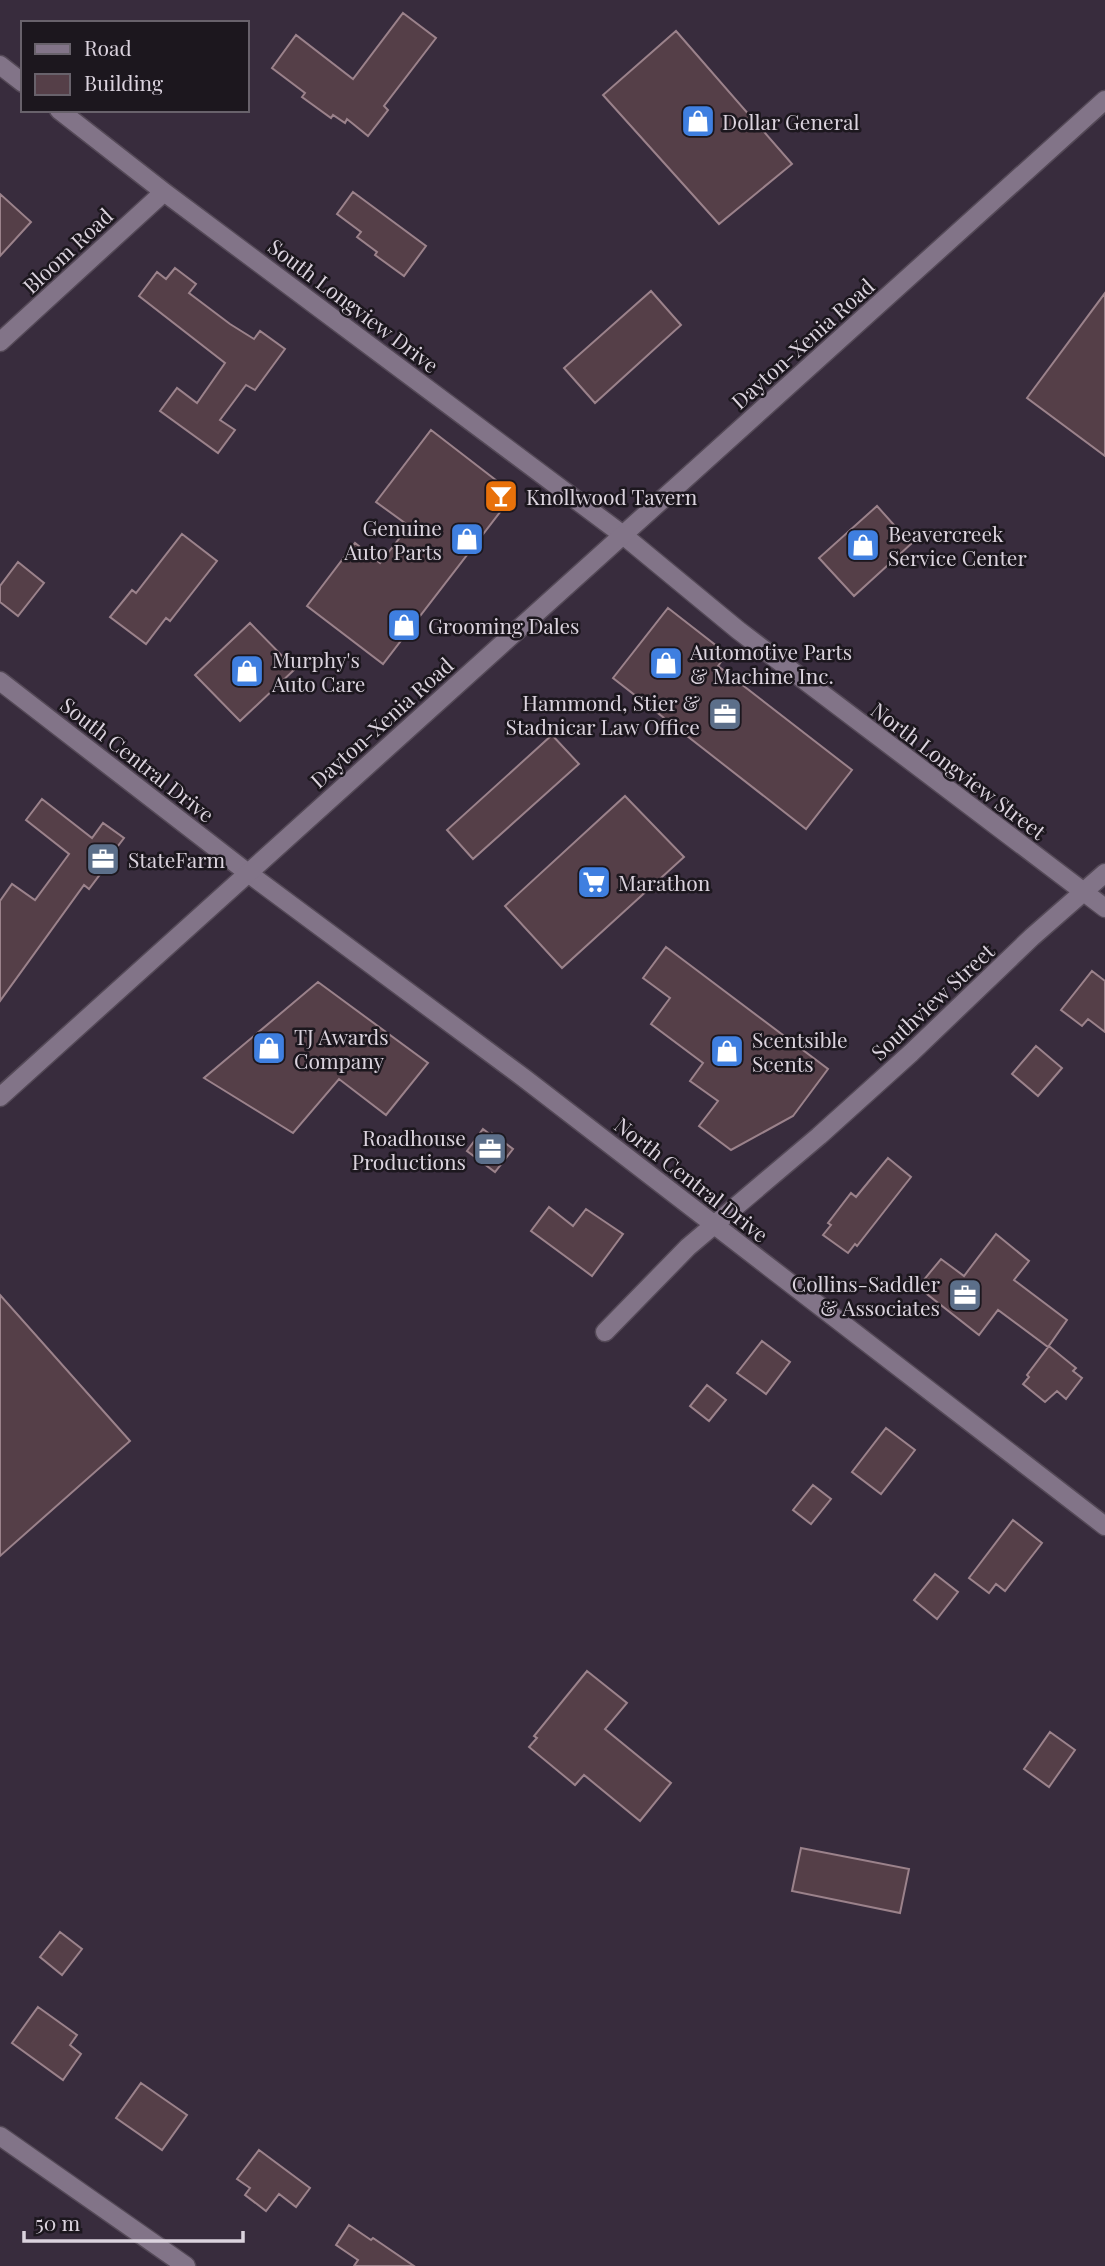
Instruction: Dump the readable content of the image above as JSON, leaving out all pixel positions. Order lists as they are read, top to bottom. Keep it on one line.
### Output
{"streets":{"street":["Bloom Road","South Longview Drive","Dayton-Xenia Road","South Central Drive","North Longview Street","Southview Street","North Central Drive"]},"crossings":[["Bloom Road","South Longview Drive"],["South Longview Drive","Dayton-Xenia Road"],["South Longview Drive","North Longview Street"],["Dayton-Xenia Road","South Central Drive"],["Dayton-Xenia Road","North Longview Street"],["Dayton-Xenia Road","North Central Drive"],["South Central Drive","North Central Drive"],["North Longview Street","Southview Street"],["Southview Street","North Central Drive"]],"places":{"shop":["Dollar General","Genuine Auto Parts","Beavercreek Service Center","Grooming Dales","Automotive Parts & Machine Inc.","Murphy's Auto Care","TJ Awards Company","Scentsible Scents"],"bar":["Knollwood Tavern"],"office":["Hammond, Stier & Stadnicar Law Office","StateFarm","Roadhouse Productions","Collins-Saddler & Associates"],"supermarket":["Marathon"]},"legend":["Road","Building"],"scale_bar":"50 m"}
